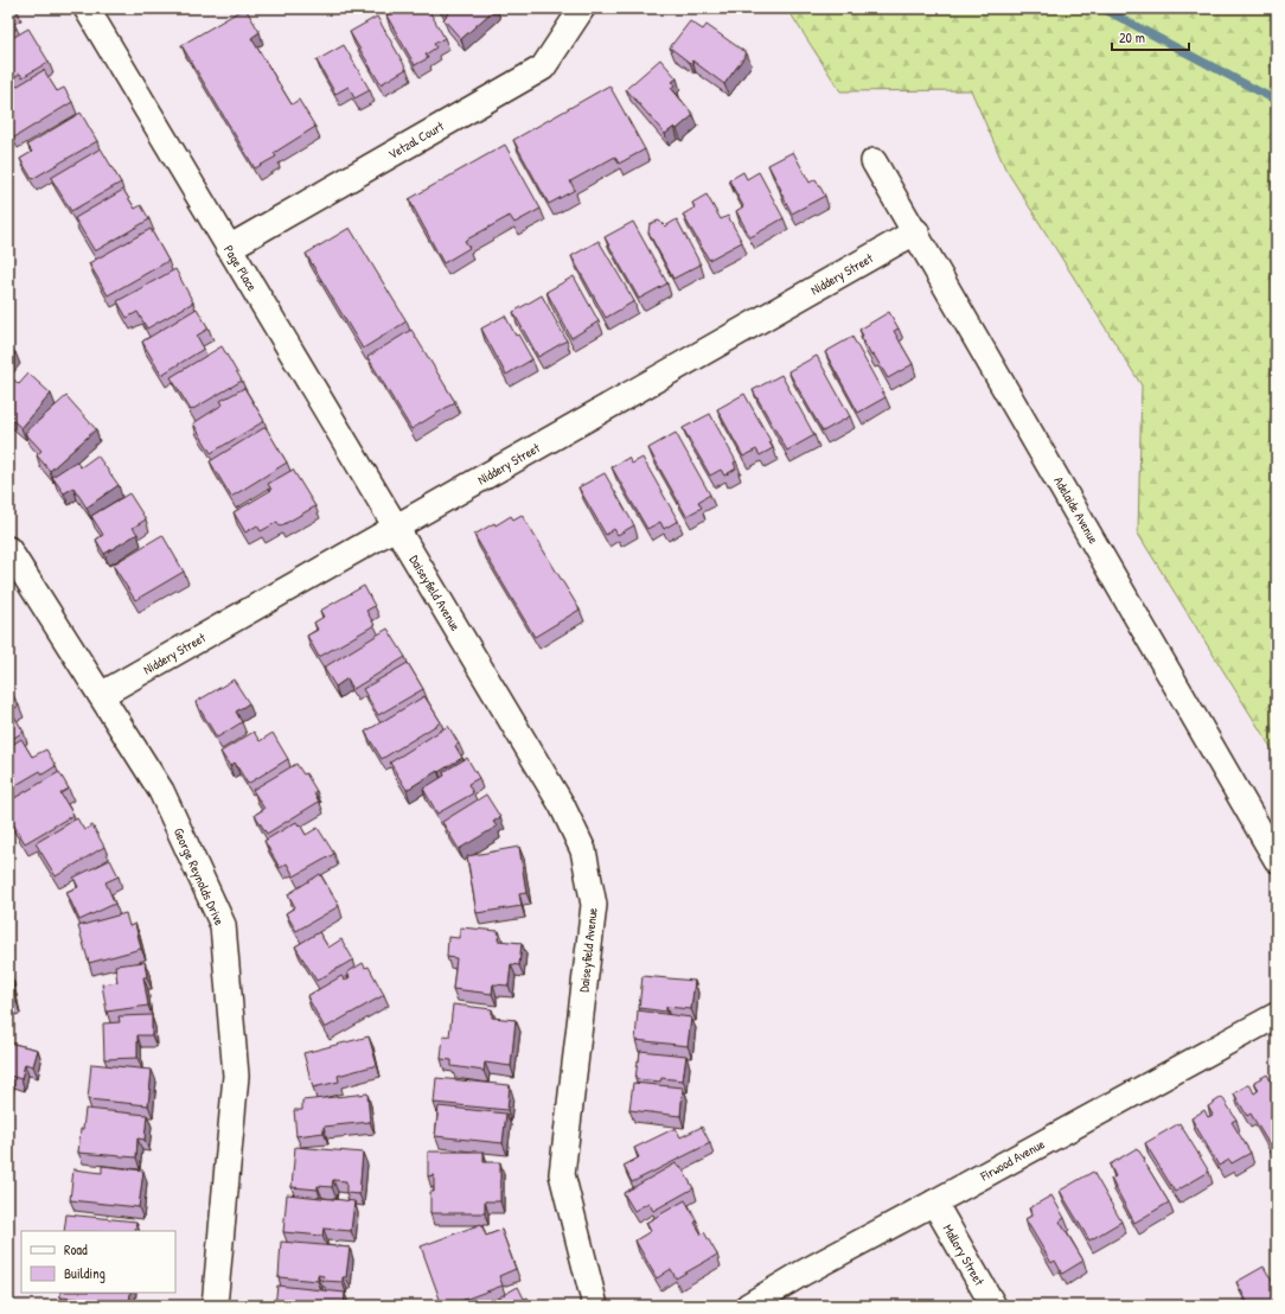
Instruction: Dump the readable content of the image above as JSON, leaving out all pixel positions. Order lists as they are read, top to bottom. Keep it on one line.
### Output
{"streets":{"street":["Vetzal Court","Page Place","Niddery Street","Adelaide Avenue","Daiseyfield Avenue","George Reynolds Drive","Firwood Avenue","Mallory Street"]},"crossings":[["Vetzal Court","Page Place"],["Page Place","Niddery Street"],["Page Place","Daiseyfield Avenue"],["Niddery Street","Adelaide Avenue"],["Niddery Street","Daiseyfield Avenue"],["Niddery Street","George Reynolds Drive"],["Firwood Avenue","Mallory Street"]],"legend":["Road","Building"],"scale_bar":"20 m"}
